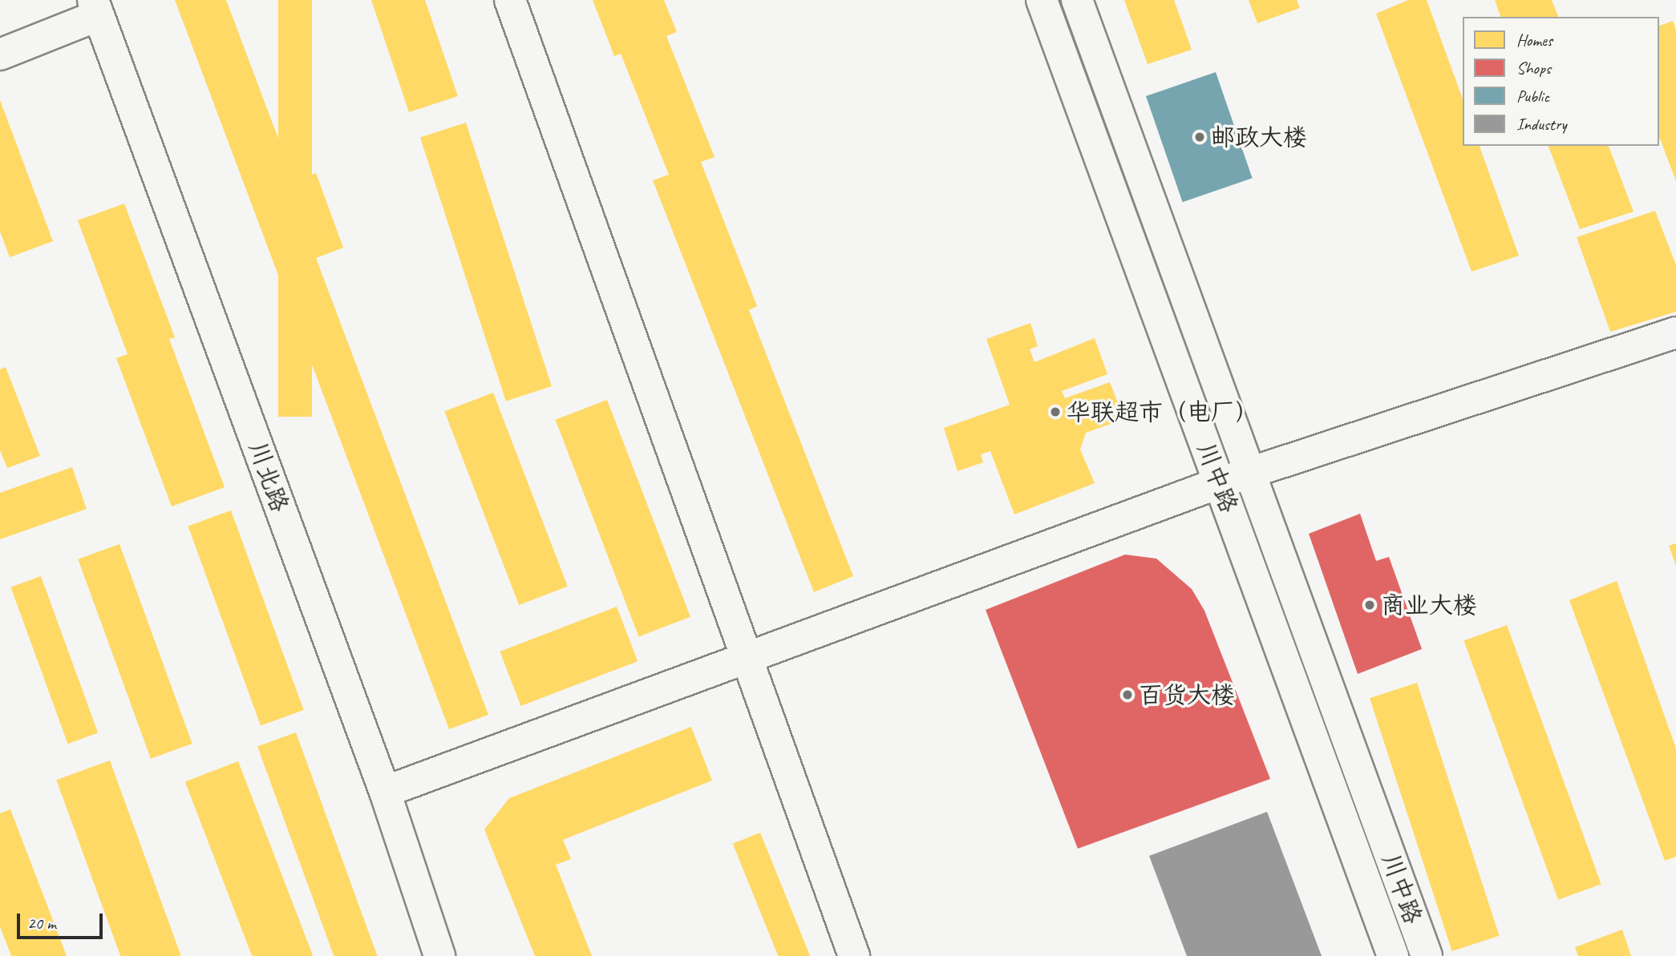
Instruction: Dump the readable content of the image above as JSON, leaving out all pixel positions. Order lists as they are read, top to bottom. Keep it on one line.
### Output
{"streets":{"street":["川北路","川中路"]},"places":["邮政大楼","华联超市（电厂）","商业大楼","百货大楼"],"legend":["Homes","Shops","Public","Industry"],"scale_bar":"20 m"}
